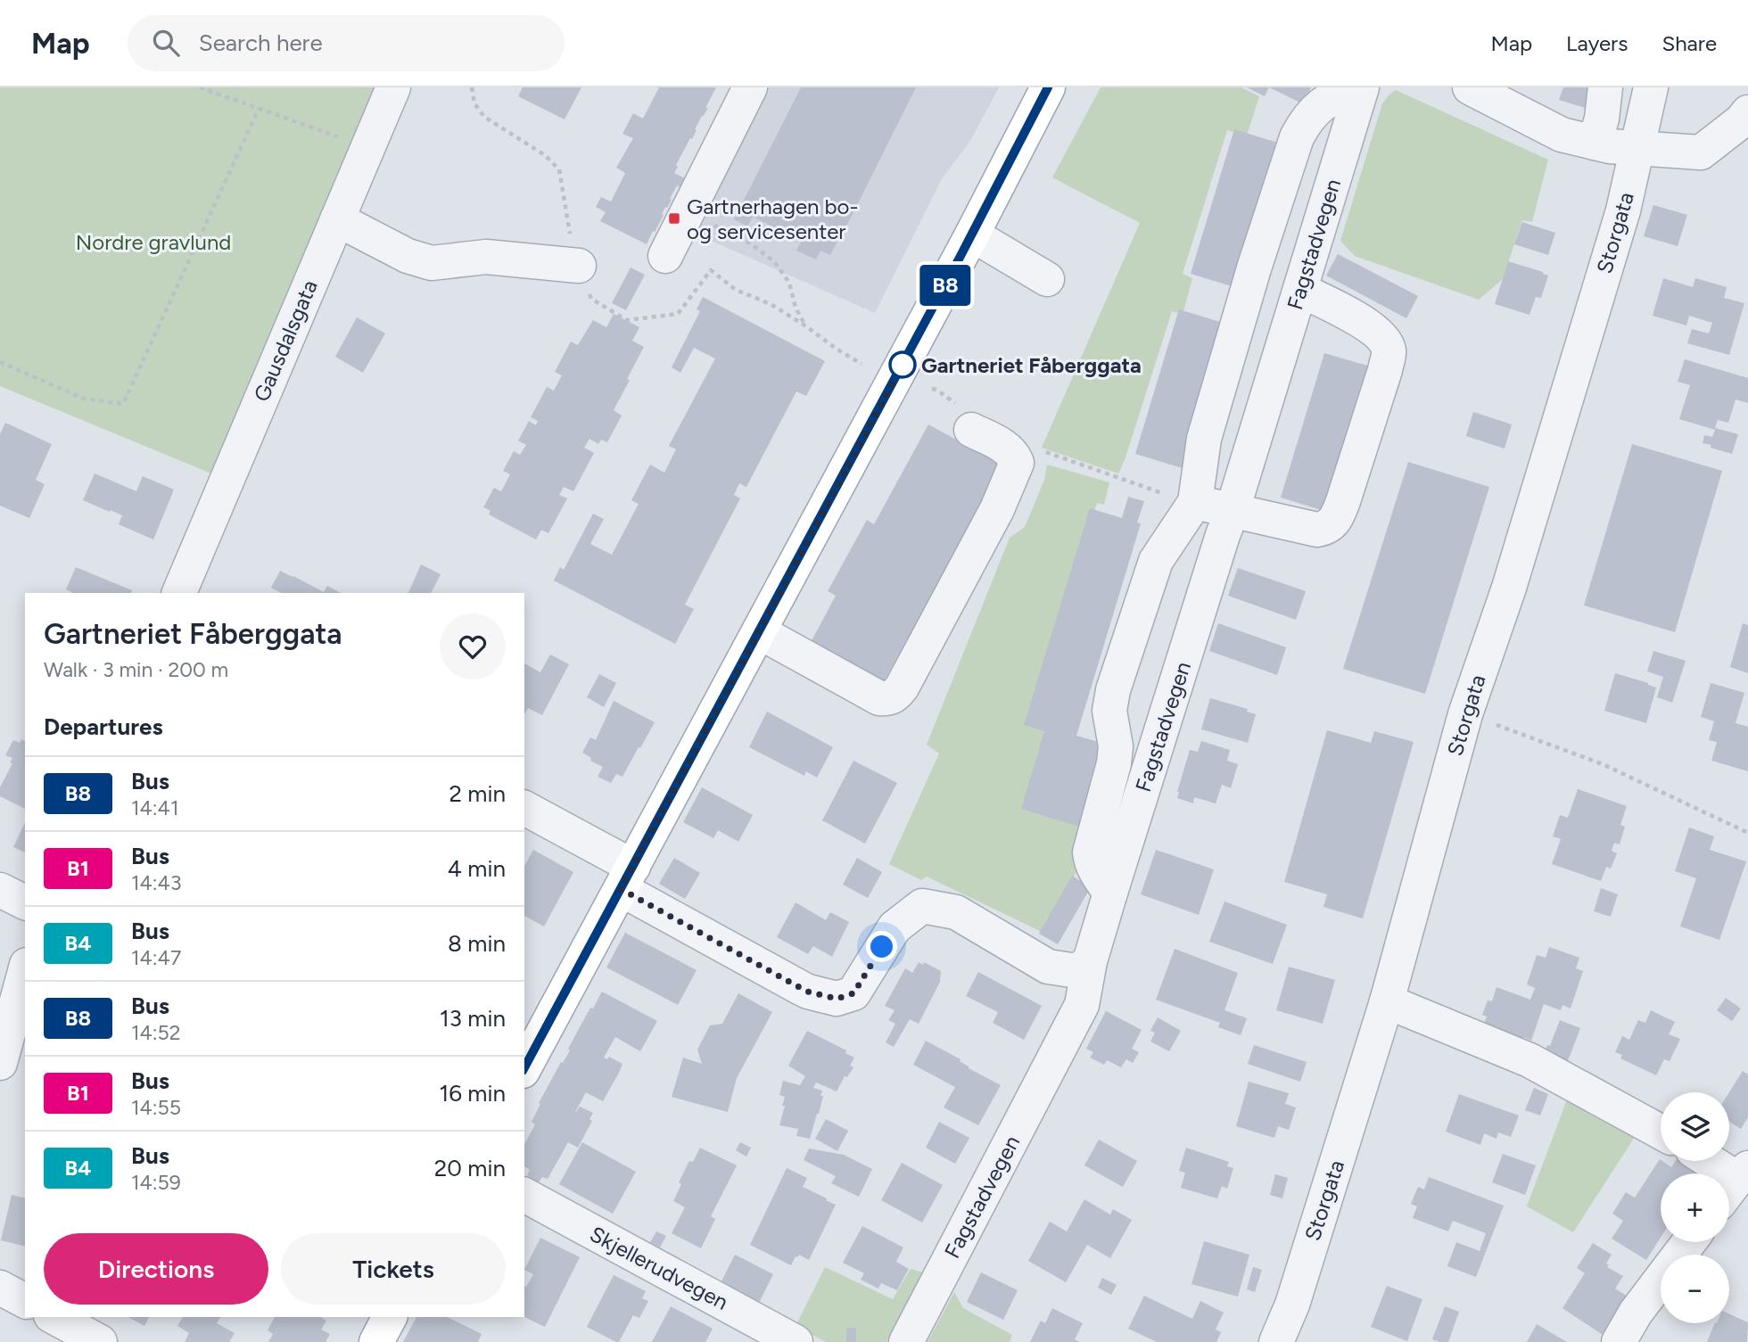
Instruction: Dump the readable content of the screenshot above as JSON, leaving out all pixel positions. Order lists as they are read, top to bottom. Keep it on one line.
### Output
{"streets":{"street":["Storgata","Fagstadvegen","Gausdalsgata","Skjellerudvegen"]},"parks":["Nordre gravlund"],"places":{"transit":["Gartnerhagen bo- og servicesenter"],"other":["Gartneriet Fåberggata"]},"lines":["bus line B8"],"page":{"header":"Map","search":"Search here","nav":["Map","Layers","Share"],"on_map":"B8","heading":[["Gartneriet Fåberggata","Walk · 3 min · 200 m"],"Departures"],"list":[{"mark":"B8","name":"Bus","note":"14:41","value":"2 min"},{"mark":"B1","name":"Bus","note":"14:43","value":"4 min"},{"mark":"B4","name":"Bus","note":"14:47","value":"8 min"},{"mark":"B8","name":"Bus","note":"14:52","value":"13 min"},{"mark":"B1","name":"Bus","note":"14:55","value":"16 min"},{"mark":"B4","name":"Bus","note":"14:59","value":"20 min"}],"map_buttons":["+","−"],"buttons":["Directions","Tickets"]}}
